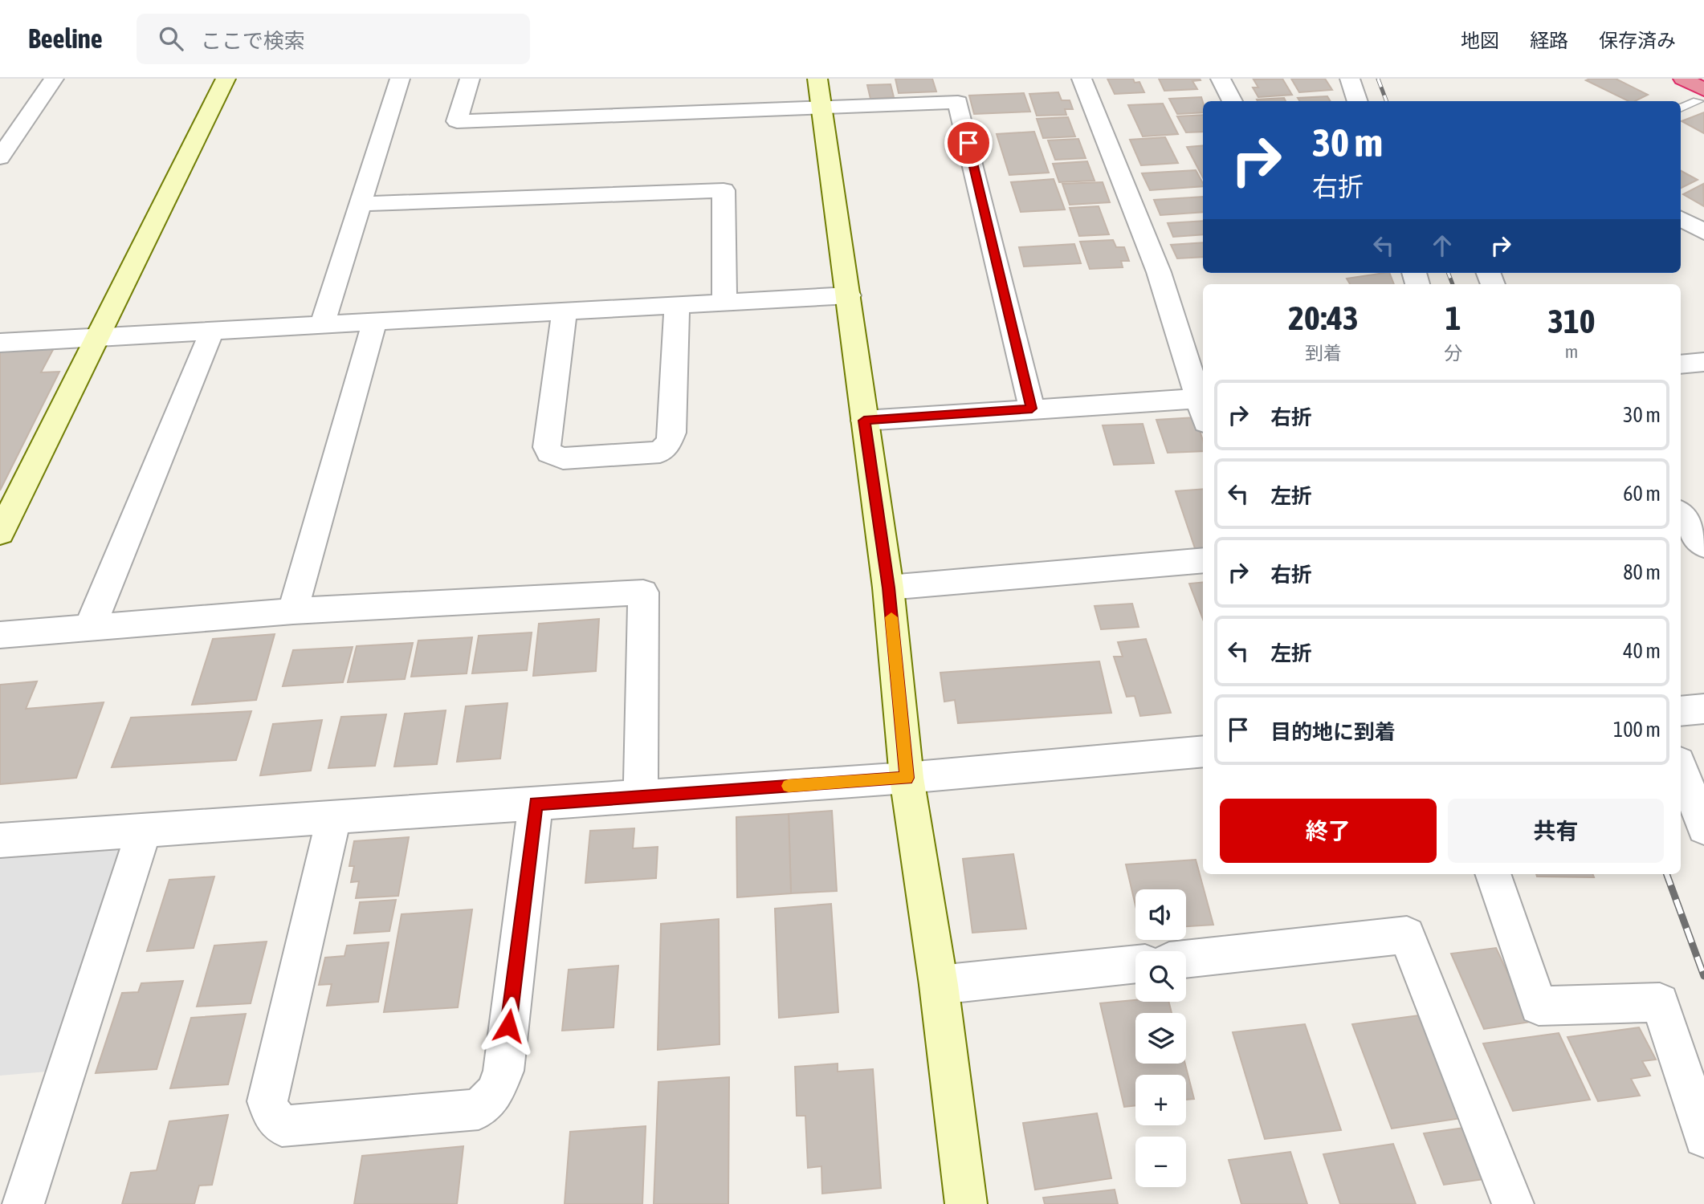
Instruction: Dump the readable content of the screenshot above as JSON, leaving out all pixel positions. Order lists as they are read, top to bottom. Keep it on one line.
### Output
{"page":{"header":"Beeline","search":"ここで検索","nav":["地図","経路","保存済み"],"turn":["30 m","右折"],"eta":["20:43","到着","1","分","310","m"],"list":[{"name":"右折","value":"30 m"},{"name":"左折","value":"60 m"},{"name":"右折","value":"80 m"},{"name":"左折","value":"40 m"},{"name":"目的地に到着","value":"100 m"}],"buttons":["終了","共有"],"map_buttons":["+","−"]}}
